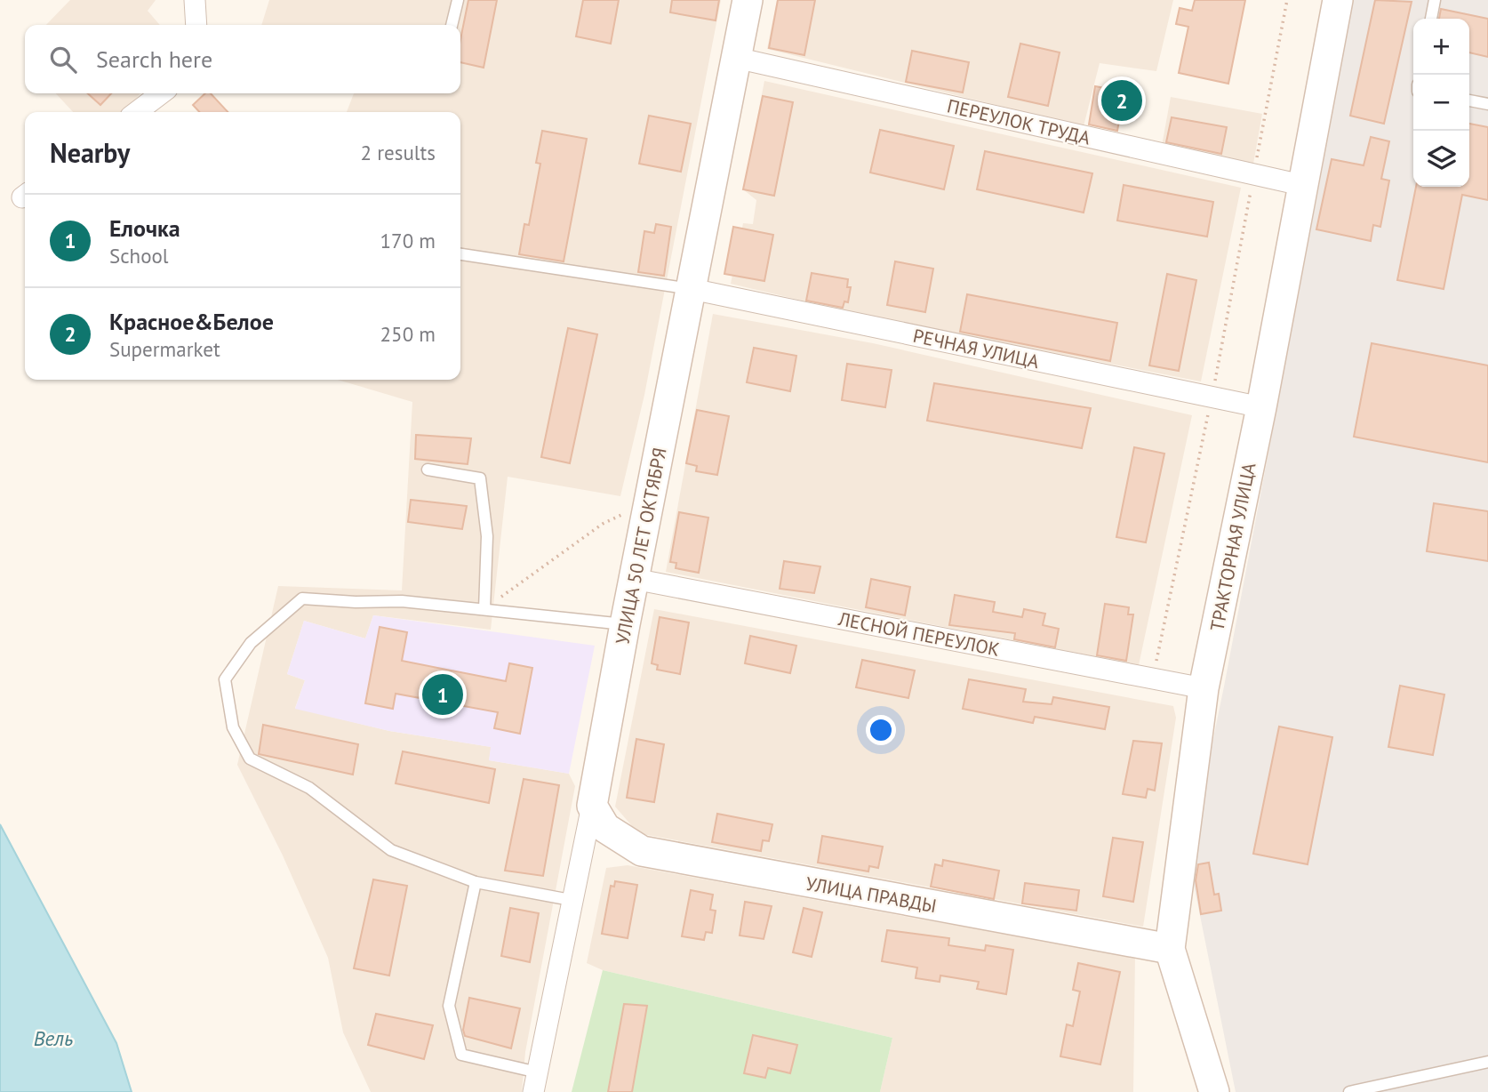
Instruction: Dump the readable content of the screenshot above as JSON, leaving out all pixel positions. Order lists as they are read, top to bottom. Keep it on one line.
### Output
{"streets":{"street":["ПЕРЕУЛОК ТРУДА","РЕЧНАЯ УЛИЦА","УЛИЦА 50 ЛЕТ ОКТЯБРЯ","ТРАКТОРНАЯ УЛИЦА","ЛЕСНОЙ ПЕРЕУЛОК","УЛИЦА ПРАВДЫ"]},"crossings":[["ПЕРЕУЛОК ТРУДА","УЛИЦА 50 ЛЕТ ОКТЯБРЯ"],["ПЕРЕУЛОК ТРУДА","ТРАКТОРНАЯ УЛИЦА"],["РЕЧНАЯ УЛИЦА","УЛИЦА 50 ЛЕТ ОКТЯБРЯ"],["РЕЧНАЯ УЛИЦА","ТРАКТОРНАЯ УЛИЦА"],["УЛИЦА 50 ЛЕТ ОКТЯБРЯ","ЛЕСНОЙ ПЕРЕУЛОК"],["УЛИЦА 50 ЛЕТ ОКТЯБРЯ","УЛИЦА ПРАВДЫ"],["ТРАКТОРНАЯ УЛИЦА","ЛЕСНОЙ ПЕРЕУЛОК"],["ТРАКТОРНАЯ УЛИЦА","УЛИЦА ПРАВДЫ"]],"water":["Вель"],"page":{"map_buttons":["+","−"],"search":"Search here","pins":["2","1"],"heading":["Nearby","2 results"],"list":[{"mark":"1","name":"Елочка","note":"School","value":"170 m"},{"mark":"2","name":"Красное&Белое","note":"Supermarket","value":"250 m"}]}}
